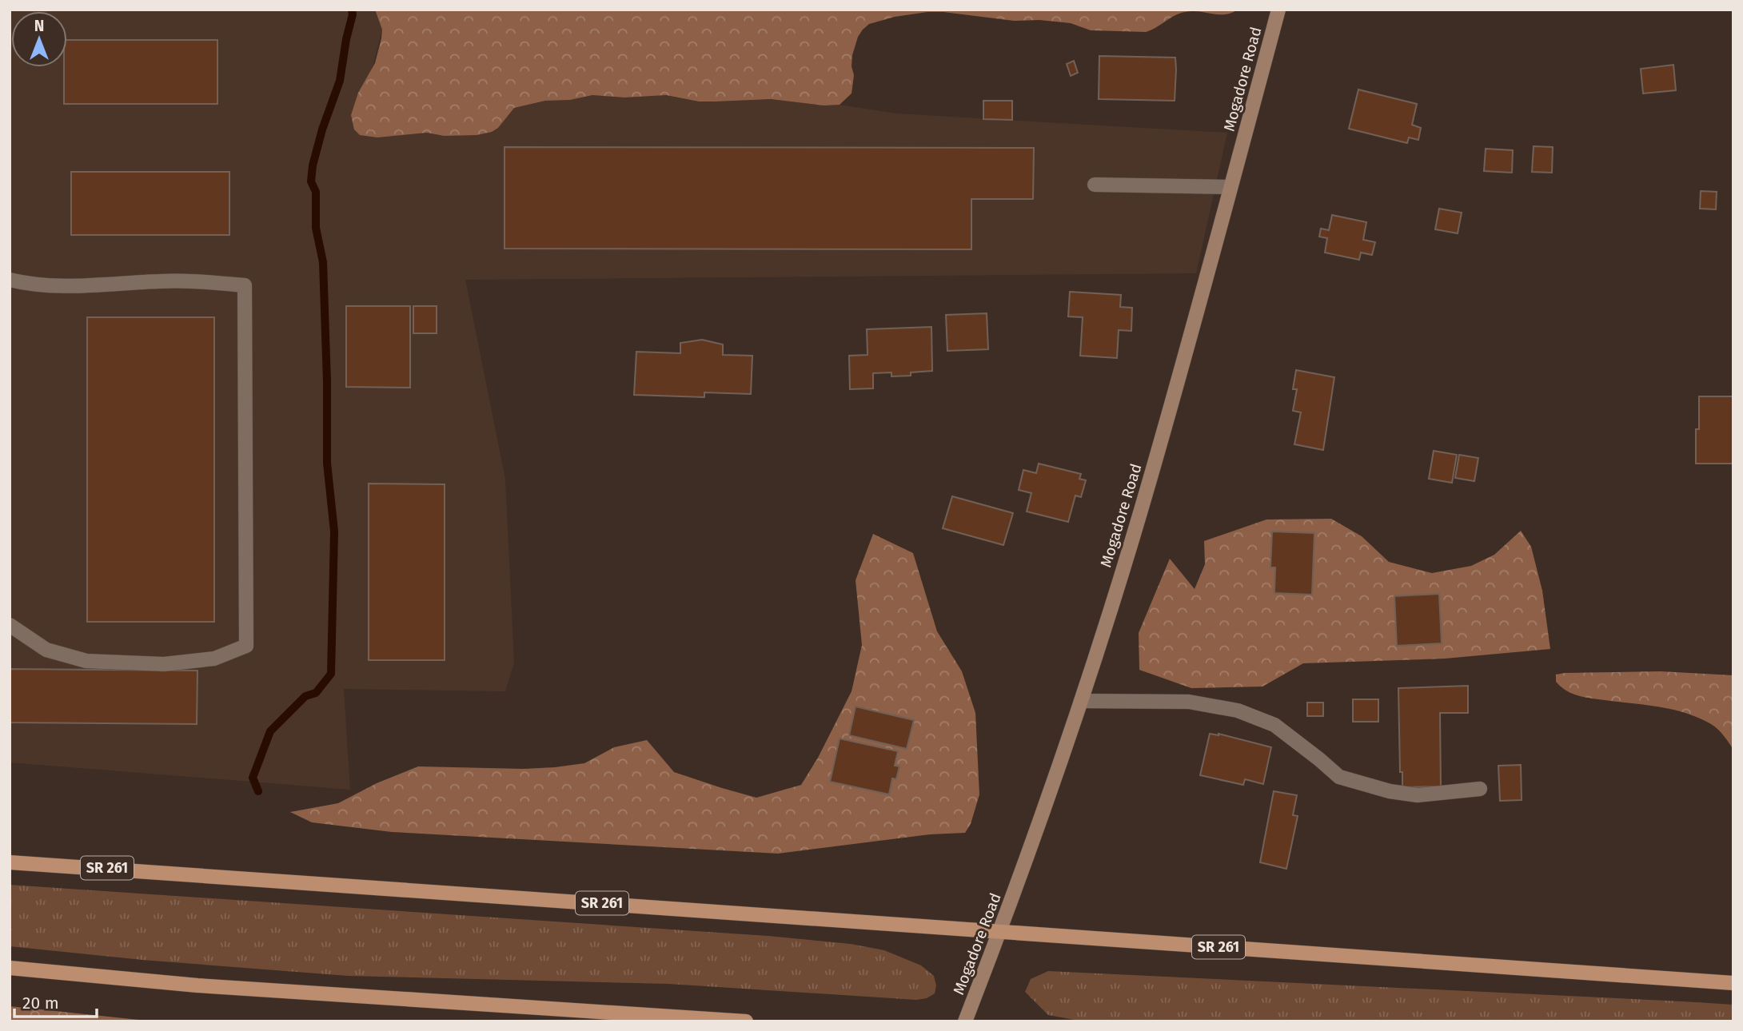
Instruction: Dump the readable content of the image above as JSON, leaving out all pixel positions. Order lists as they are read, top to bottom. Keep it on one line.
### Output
{"streets":{"main road":["SR 261"],"street":["Mogadore Road"]},"crossings":[["Mogadore Road","SR 261"]],"scale_bar":"20 m","north":"top"}
